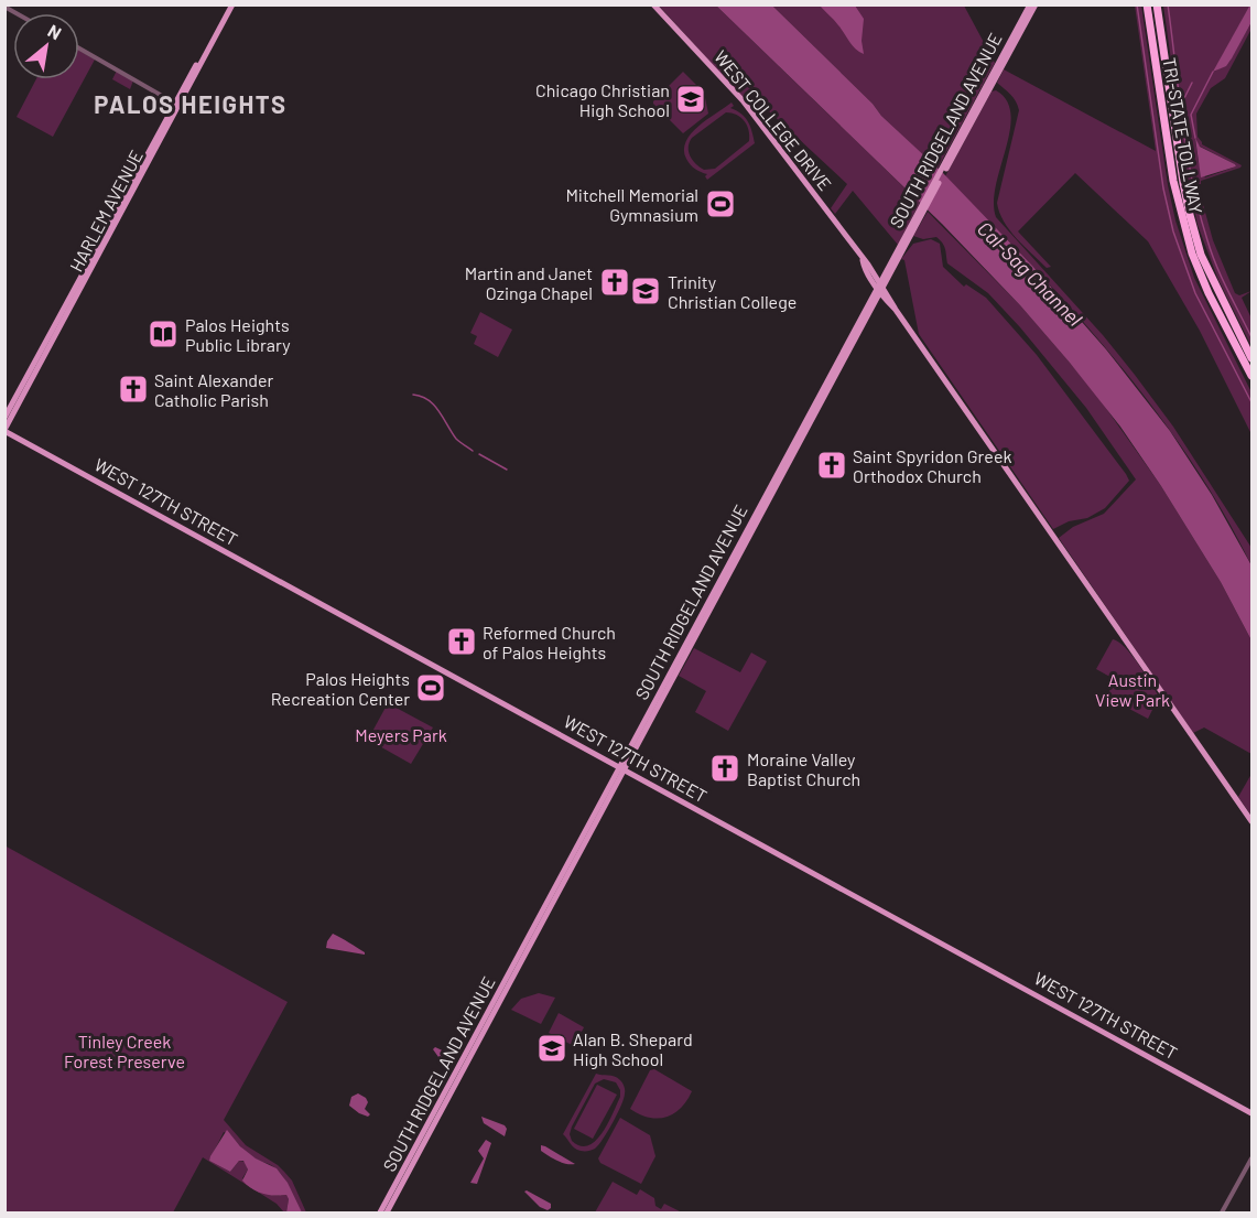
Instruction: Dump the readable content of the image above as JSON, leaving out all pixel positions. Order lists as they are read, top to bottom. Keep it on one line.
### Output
{"streets":{"highway":["TRI-STATE TOLLWAY"],"main road":["WEST COLLEGE DRIVE","SOUTH RIDGELAND AVENUE","HARLEM AVENUE","WEST 127TH STREET"]},"crossings":[["WEST COLLEGE DRIVE","SOUTH RIDGELAND AVENUE"],["SOUTH RIDGELAND AVENUE","WEST 127TH STREET"],["HARLEM AVENUE","WEST 127TH STREET"]],"districts":["PALOS HEIGHTS"],"water":["Cal-Sag Channel"],"parks":["Austin View Park","Meyers Park","Tinley Creek Forest Preserve"],"places":{"school or university":["Chicago Christian High School","Trinity Christian College","Alan B. Shepard High School"],"sports":["Mitchell Memorial Gymnasium","Palos Heights Recreation Center"],"church":["Martin and Janet Ozinga Chapel","Saint Alexander Catholic Parish","Saint Spyridon Greek Orthodox Church","Reformed Church of Palos Heights","Moraine Valley Baptist Church"],"library":["Palos Heights Public Library"]},"north":"top right"}
